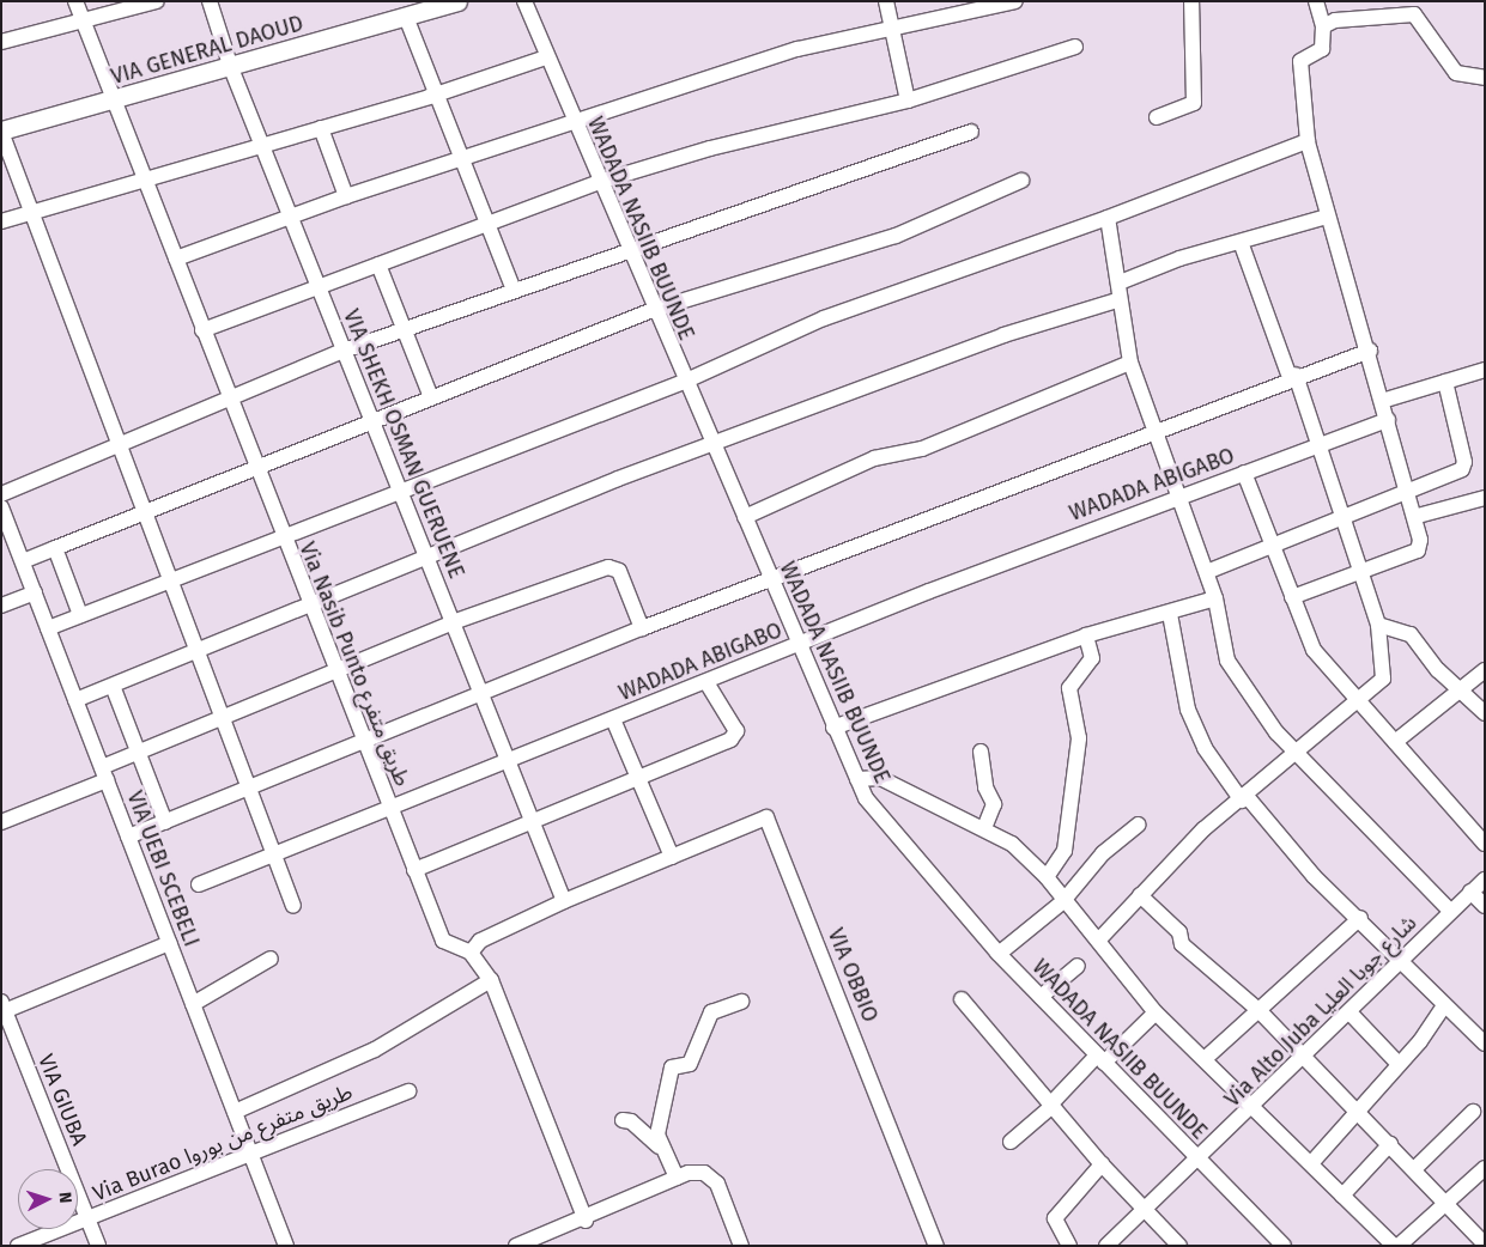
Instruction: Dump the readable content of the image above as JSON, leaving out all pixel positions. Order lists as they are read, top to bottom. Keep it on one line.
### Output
{"streets":{"main road":["VIA GENERAL DAOUD"],"street":["WADADA NASIIB BUUNDE","VIA SHEKH OSMAN GUERUENE","WADADA ABIGABO","Via Nasib Punto طريق متفرع","VIA UEBI SCEBELI","VIA OBBIO","Via Alto Juba شارع جوبا العليا","VIA GIUBA","Via Burao طريق متفرع من بوروا"]},"crossings":[["VIA GENERAL DAOUD","VIA SHEKH OSMAN GUERUENE"],["VIA GENERAL DAOUD","Via Nasib Punto طريق متفرع"],["WADADA NASIIB BUUNDE","WADADA ABIGABO"],["WADADA NASIIB BUUNDE","Via Alto Juba شارع جوبا العليا"],["VIA SHEKH OSMAN GUERUENE","WADADA ABIGABO"],["WADADA ABIGABO","Via Nasib Punto طريق متفرع"],["VIA UEBI SCEBELI","Via Burao طريق متفرع من بوروا"],["VIA GIUBA","Via Burao طريق متفرع من بوروا"]],"north":"right"}
